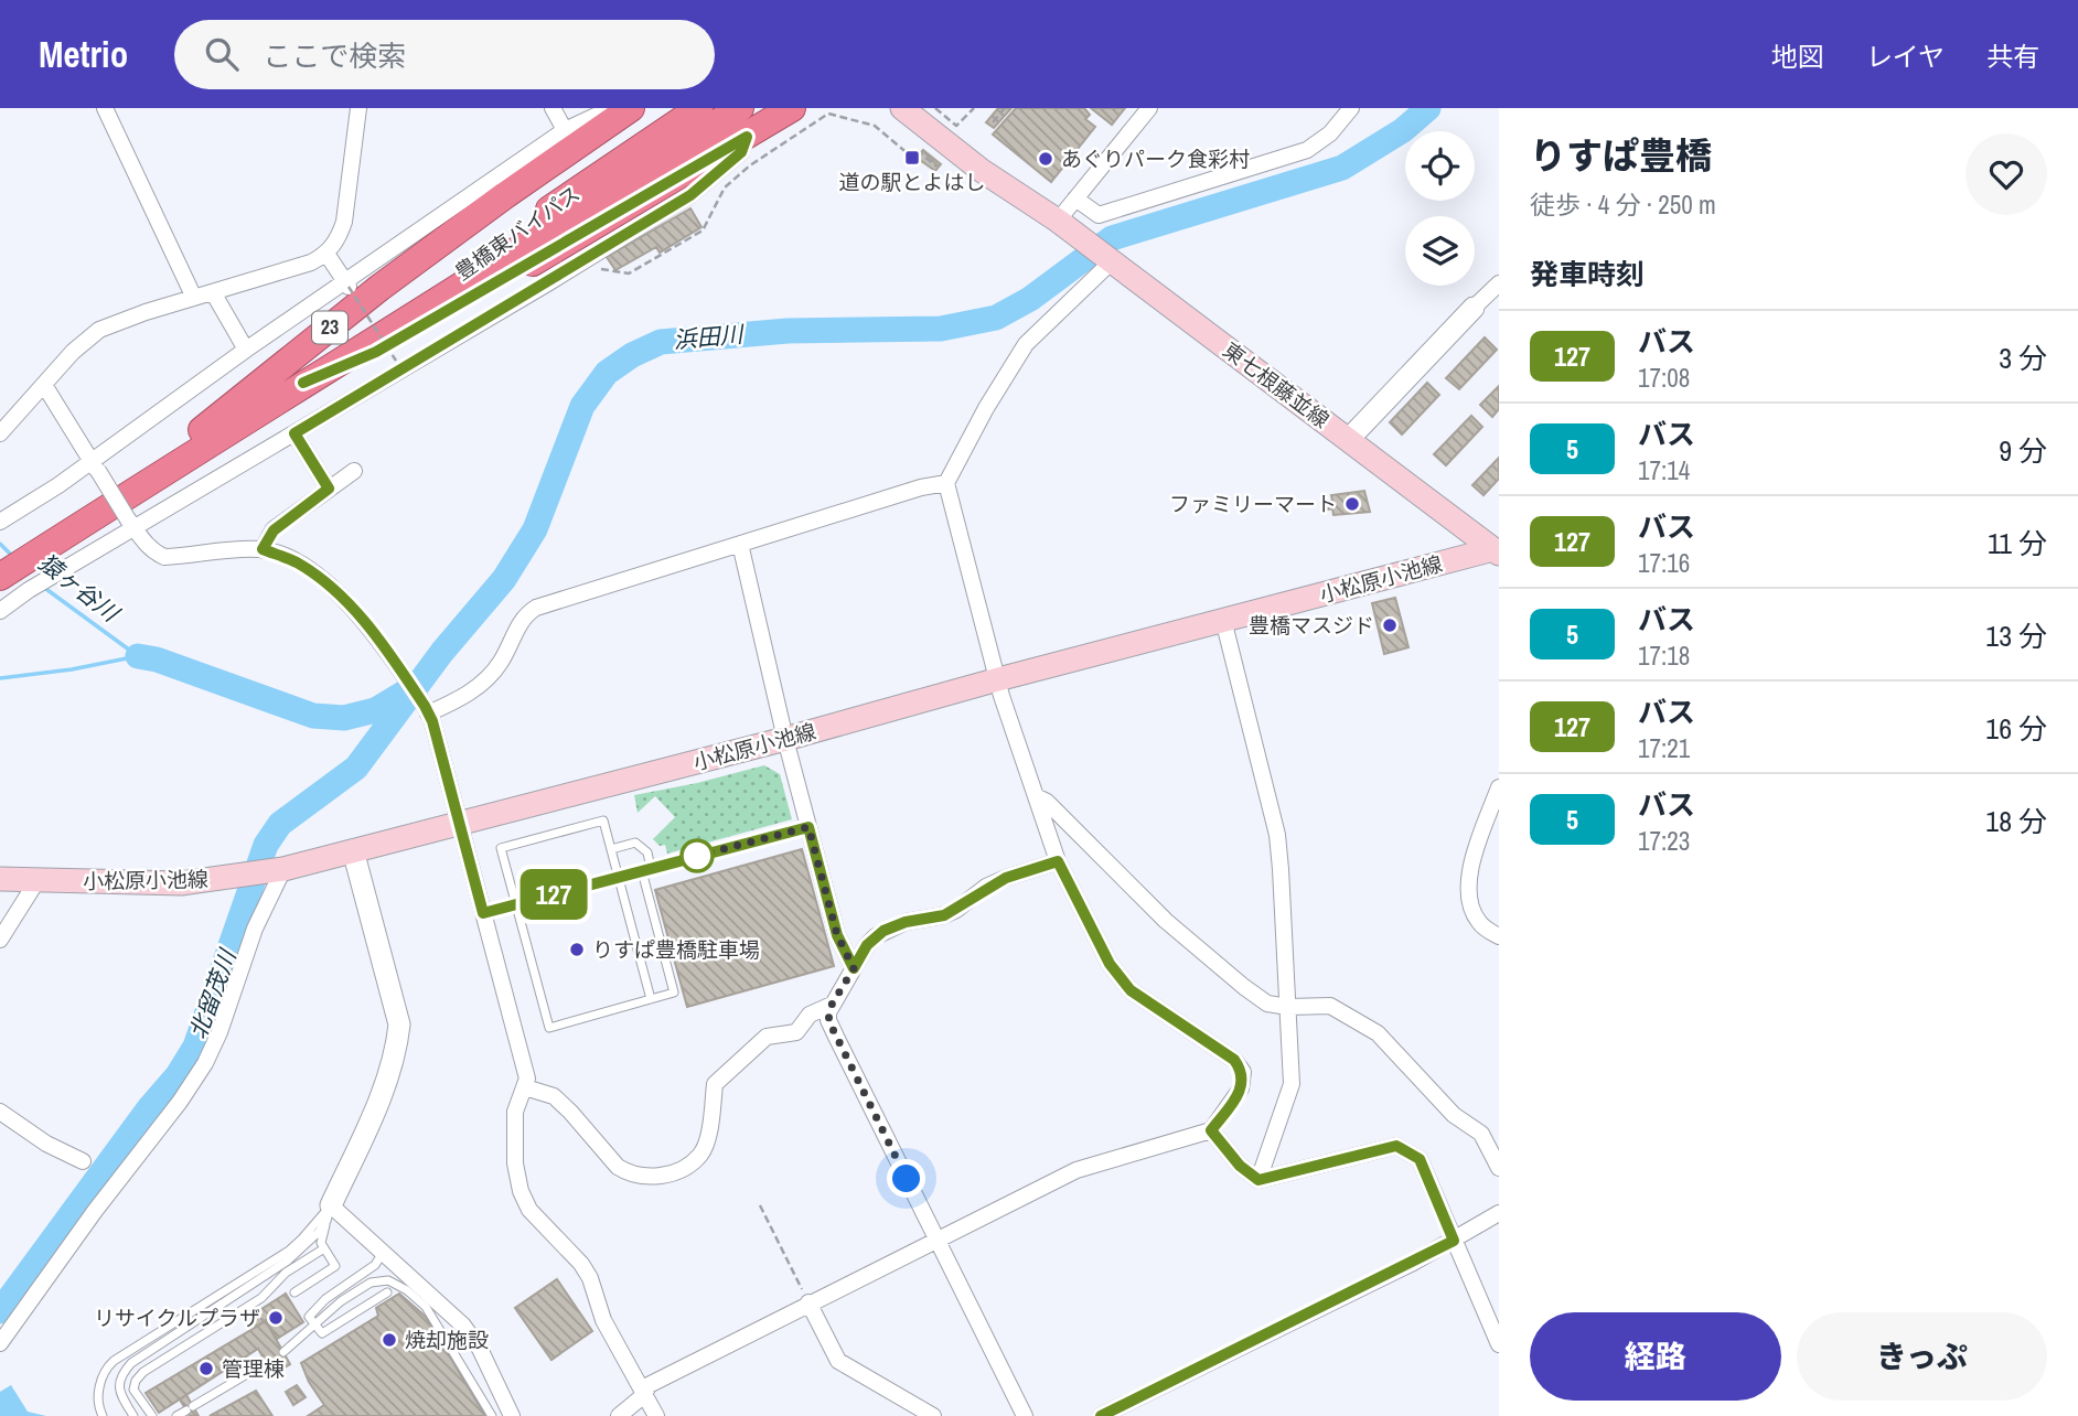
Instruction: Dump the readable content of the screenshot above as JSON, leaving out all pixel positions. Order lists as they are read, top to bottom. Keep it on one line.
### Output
{"streets":{"highway":["豊橋東バイパス","23"],"main road":["東七根藤並線","小松原小池線"]},"crossings":[["豊橋東バイパス","23"],["東七根藤並線","小松原小池線"]],"water":["浜田川","猿ヶ谷川","北留茂川"],"places":{"transit":["道の駅とよはし"],"other":["あぐりパーク食彩村","ファミリーマート","豊橋マスジド","りすぱ豊橋駐車場","リサイクルプラザ","焼却施設","管理棟"]},"lines":["bus line 127"],"page":{"header":"Metrio","search":"ここで検索","nav":["地図","レイヤ","共有"],"on_map":"127","heading":[["りすぱ豊橋","徒歩 · 4 分 · 250 m"],"発車時刻"],"list":[{"mark":"127","name":"バス","note":"17:08","value":"3 分"},{"mark":"5","name":"バス","note":"17:14","value":"9 分"},{"mark":"127","name":"バス","note":"17:16","value":"11 分"},{"mark":"5","name":"バス","note":"17:18","value":"13 分"},{"mark":"127","name":"バス","note":"17:21","value":"16 分"},{"mark":"5","name":"バス","note":"17:23","value":"18 分"}],"buttons":["経路","きっぷ"]}}
